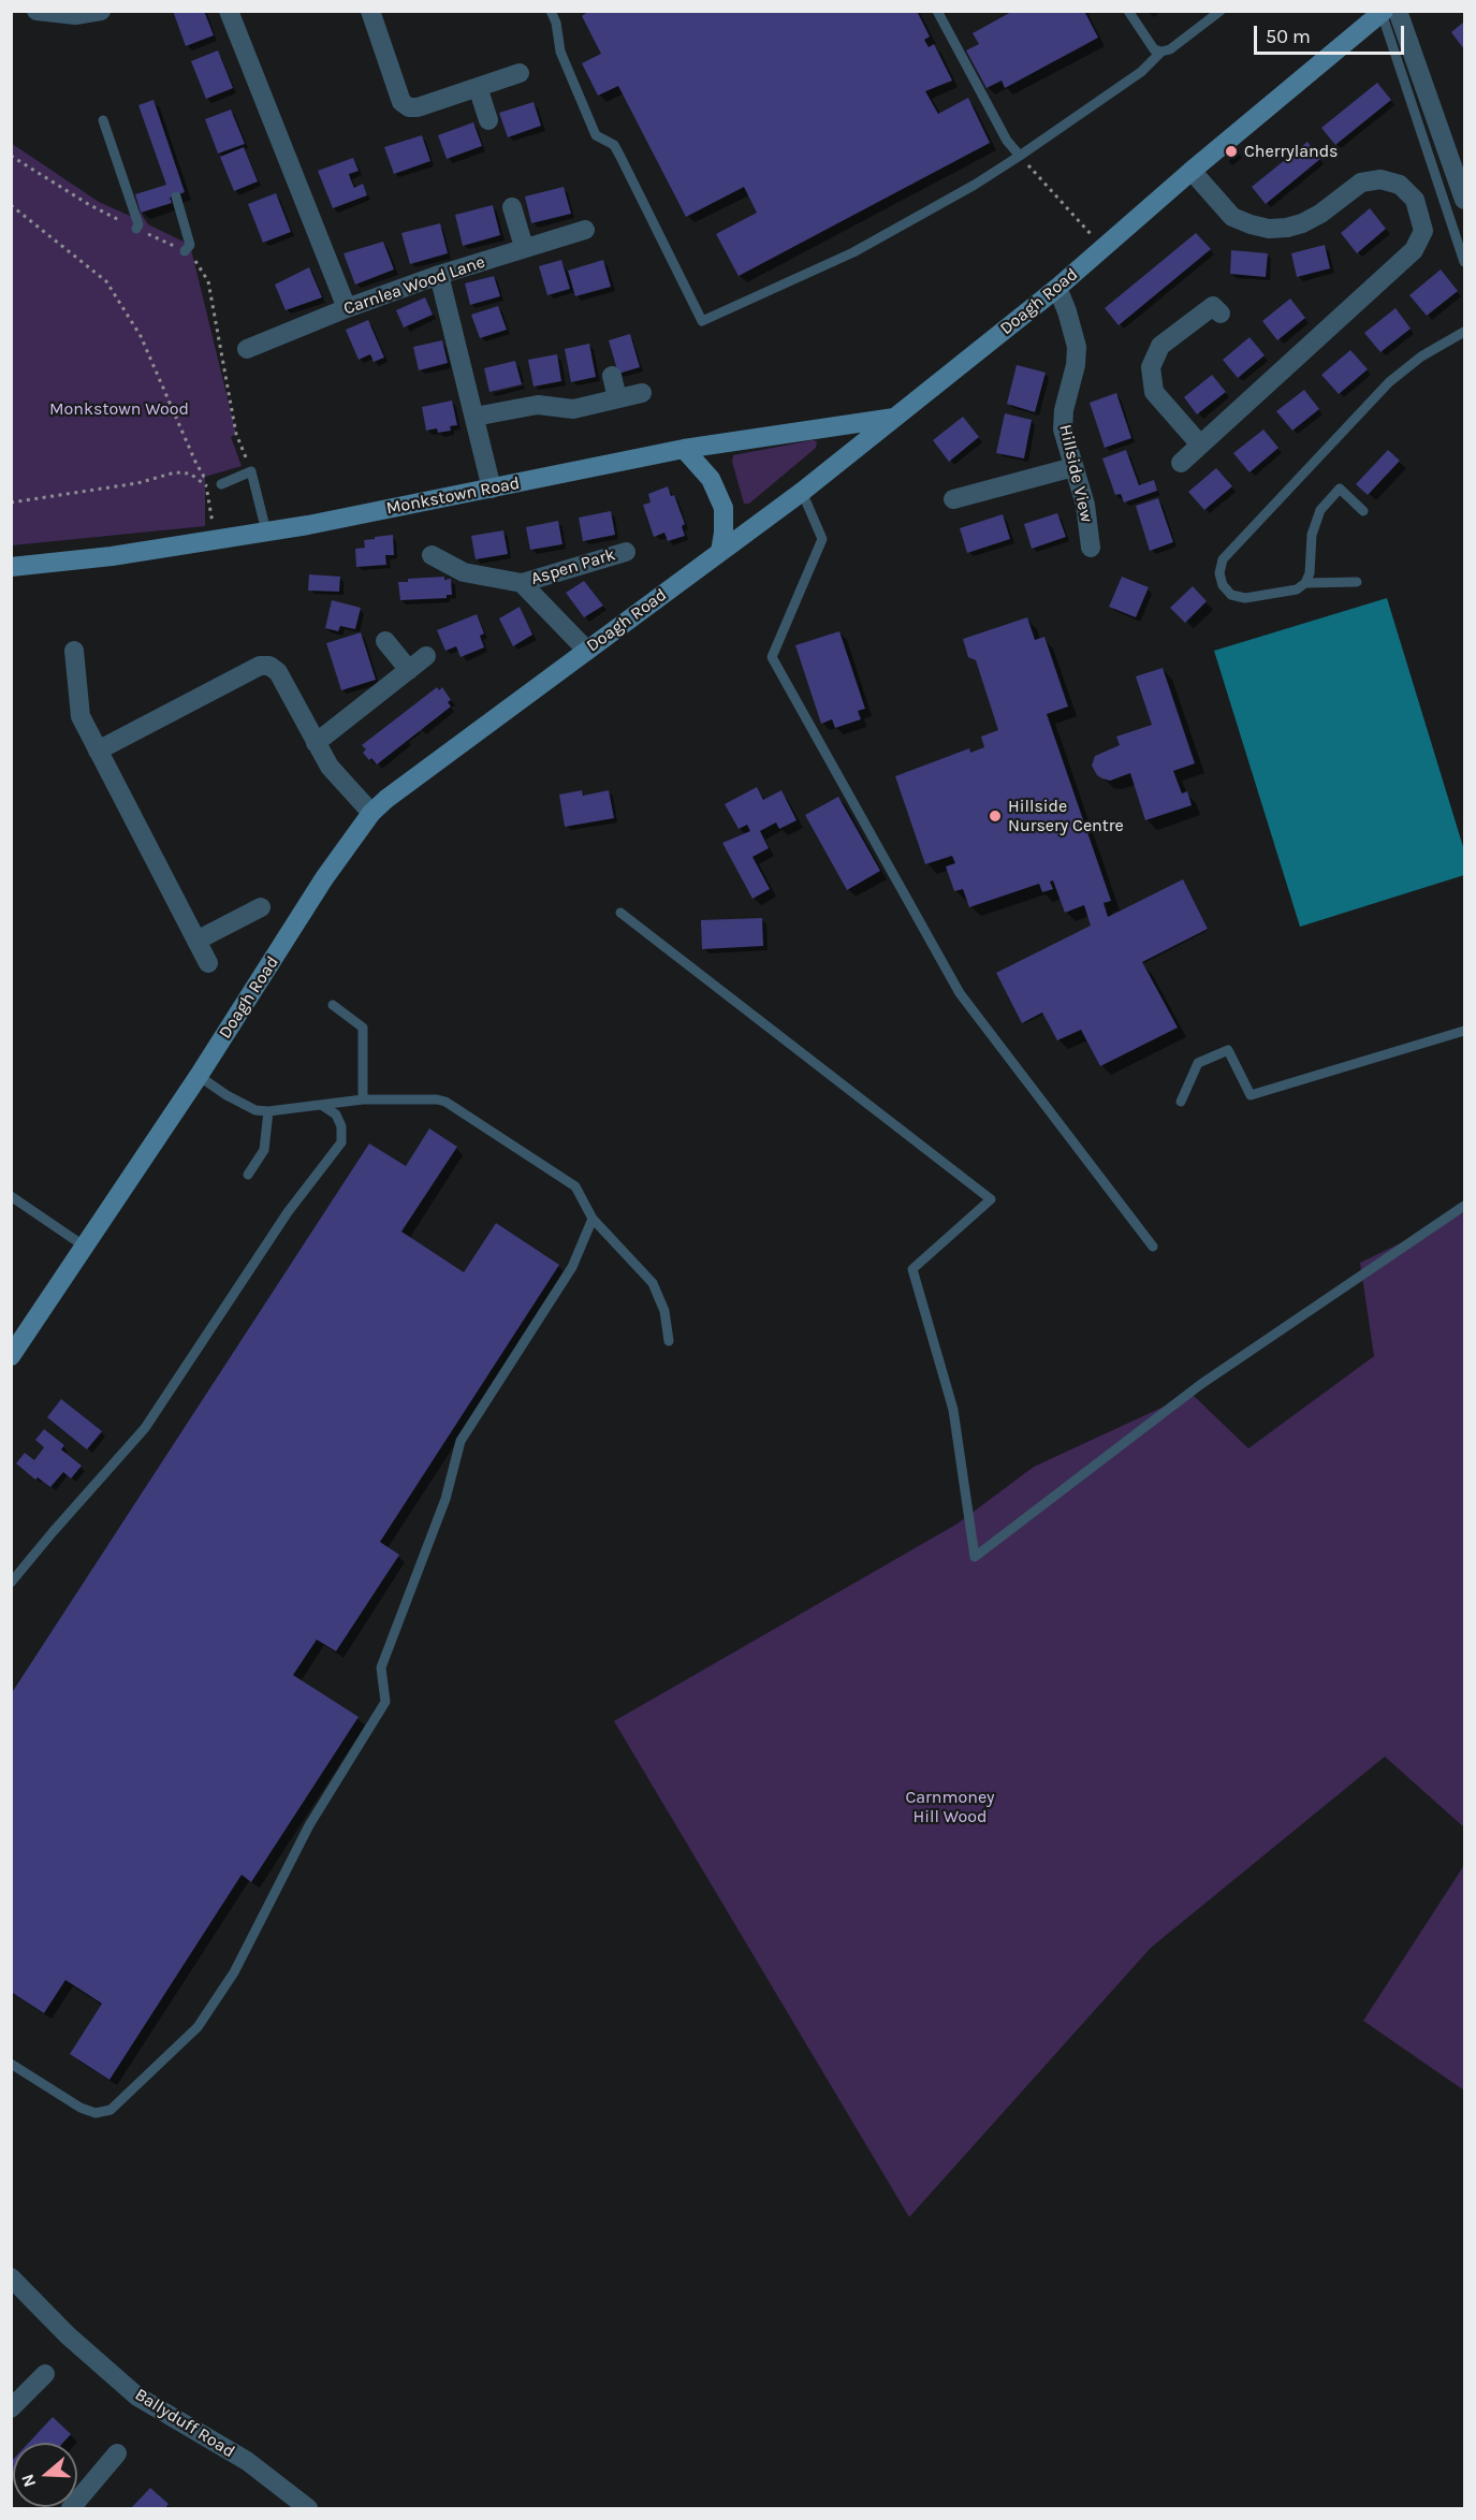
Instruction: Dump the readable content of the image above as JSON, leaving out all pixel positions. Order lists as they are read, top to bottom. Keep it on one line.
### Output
{"streets":{"main road":["Doagh Road","Monkstown Road"],"street":["Carnlea Wood Lane","Hillside View","Aspen Park","Ballyduff Road"]},"crossings":[["Doagh Road","Hillside View"],["Doagh Road","Monkstown Road"],["Doagh Road","Aspen Park"]],"parks":["Monkstown Wood","Carnmoney Hill Wood"],"places":["Cherrylands","Hillside Nursery Centre"],"scale_bar":"50 m","north":"left"}
